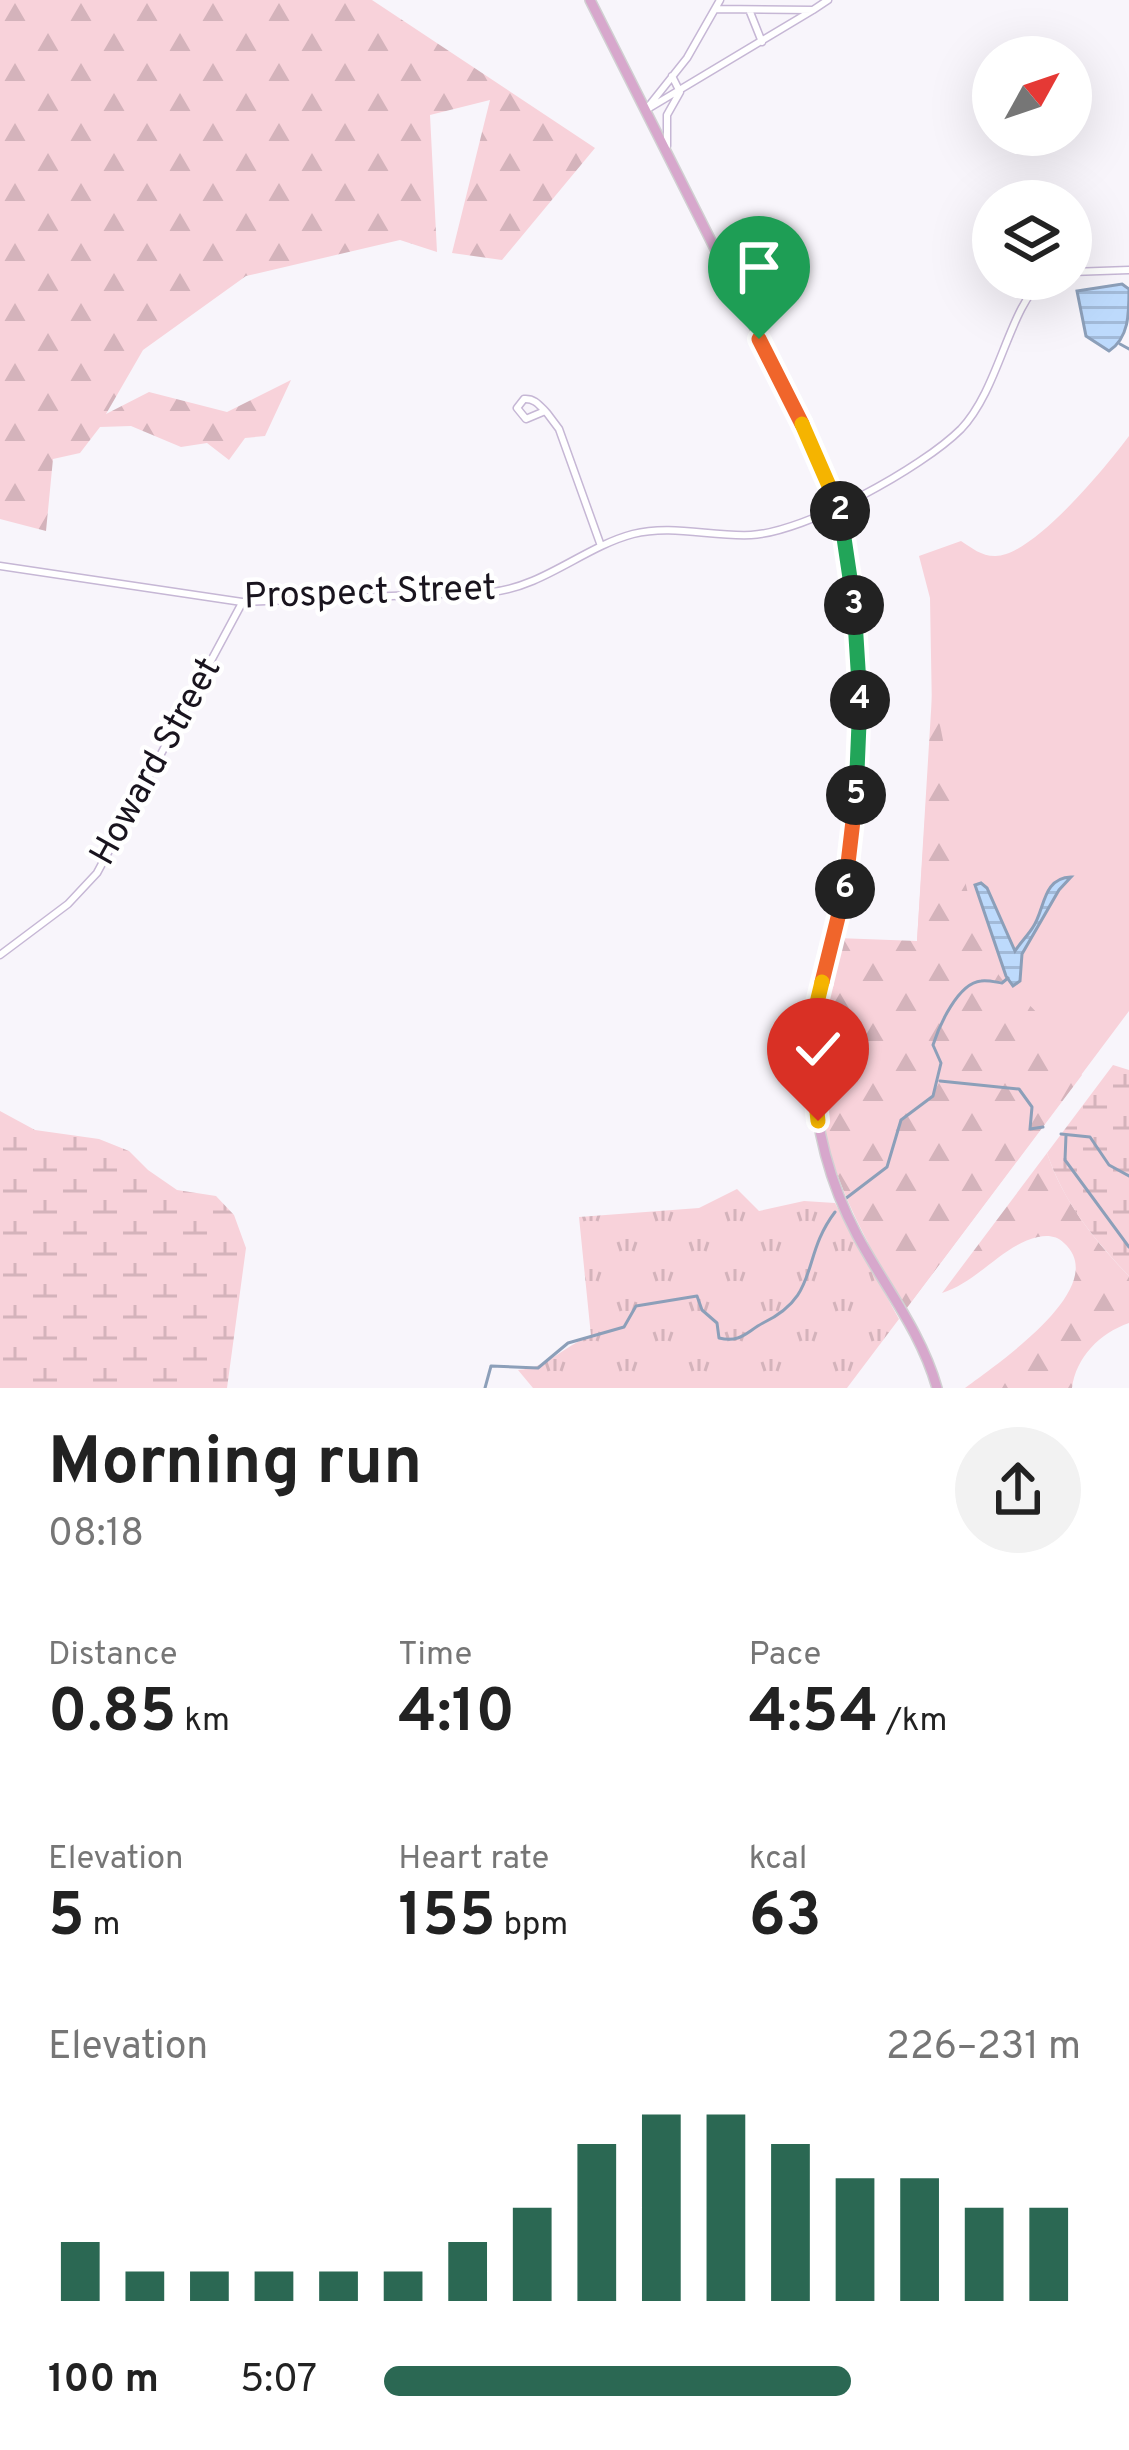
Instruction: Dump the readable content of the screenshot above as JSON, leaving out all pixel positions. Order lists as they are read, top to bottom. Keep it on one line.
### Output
{"streets":{"street":["Prospect Street","Howard Street"]},"crossings":[["Prospect Street","Howard Street"]],"north":"top right","page":{"pins":["2","3","4","5","6"],"heading":["Morning run","08:18"],"stats":[["Distance","0.85 km"],["Time","4:10"],["Pace","4:54 /km"],["Elevation","5 m"],["Heart rate","155 bpm"],["kcal","63"]],"chart":["Elevation","226–231 m"],"list":[{"name":"100 m","note":"5:07"}]}}
